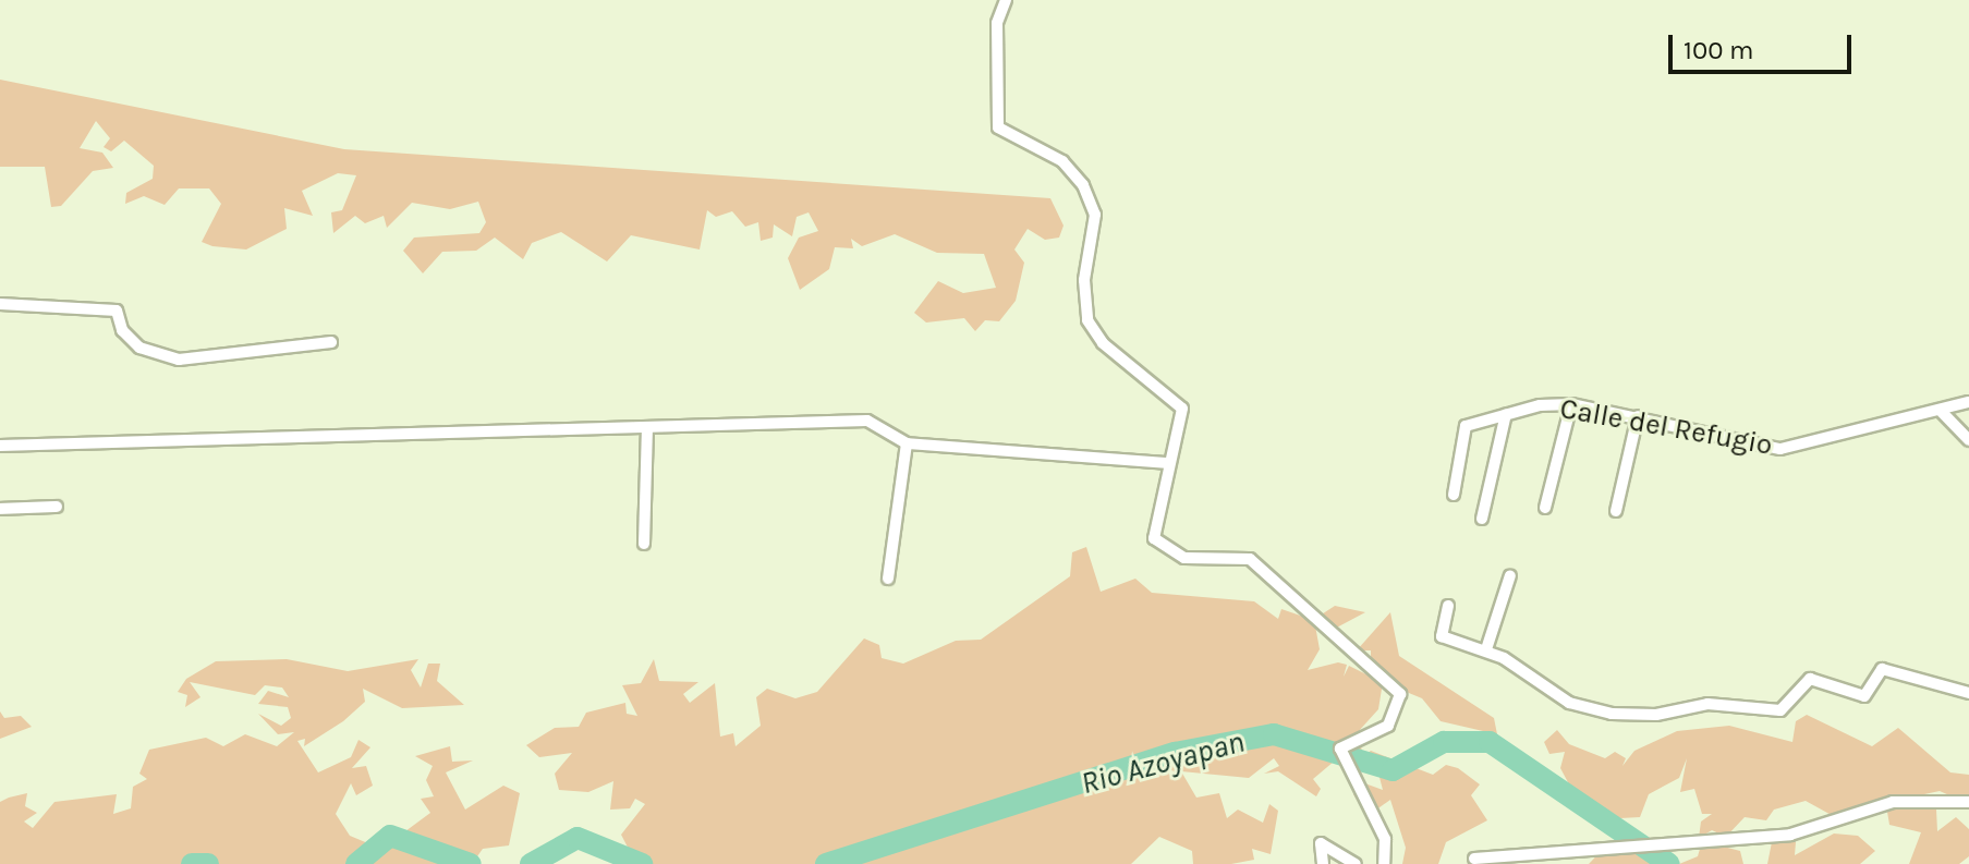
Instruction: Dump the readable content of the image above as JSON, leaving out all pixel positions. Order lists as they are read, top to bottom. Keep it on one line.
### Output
{"streets":{"street":["Calle del Refugio"]},"water":["Rio Azoyapan"],"scale_bar":"100 m"}
